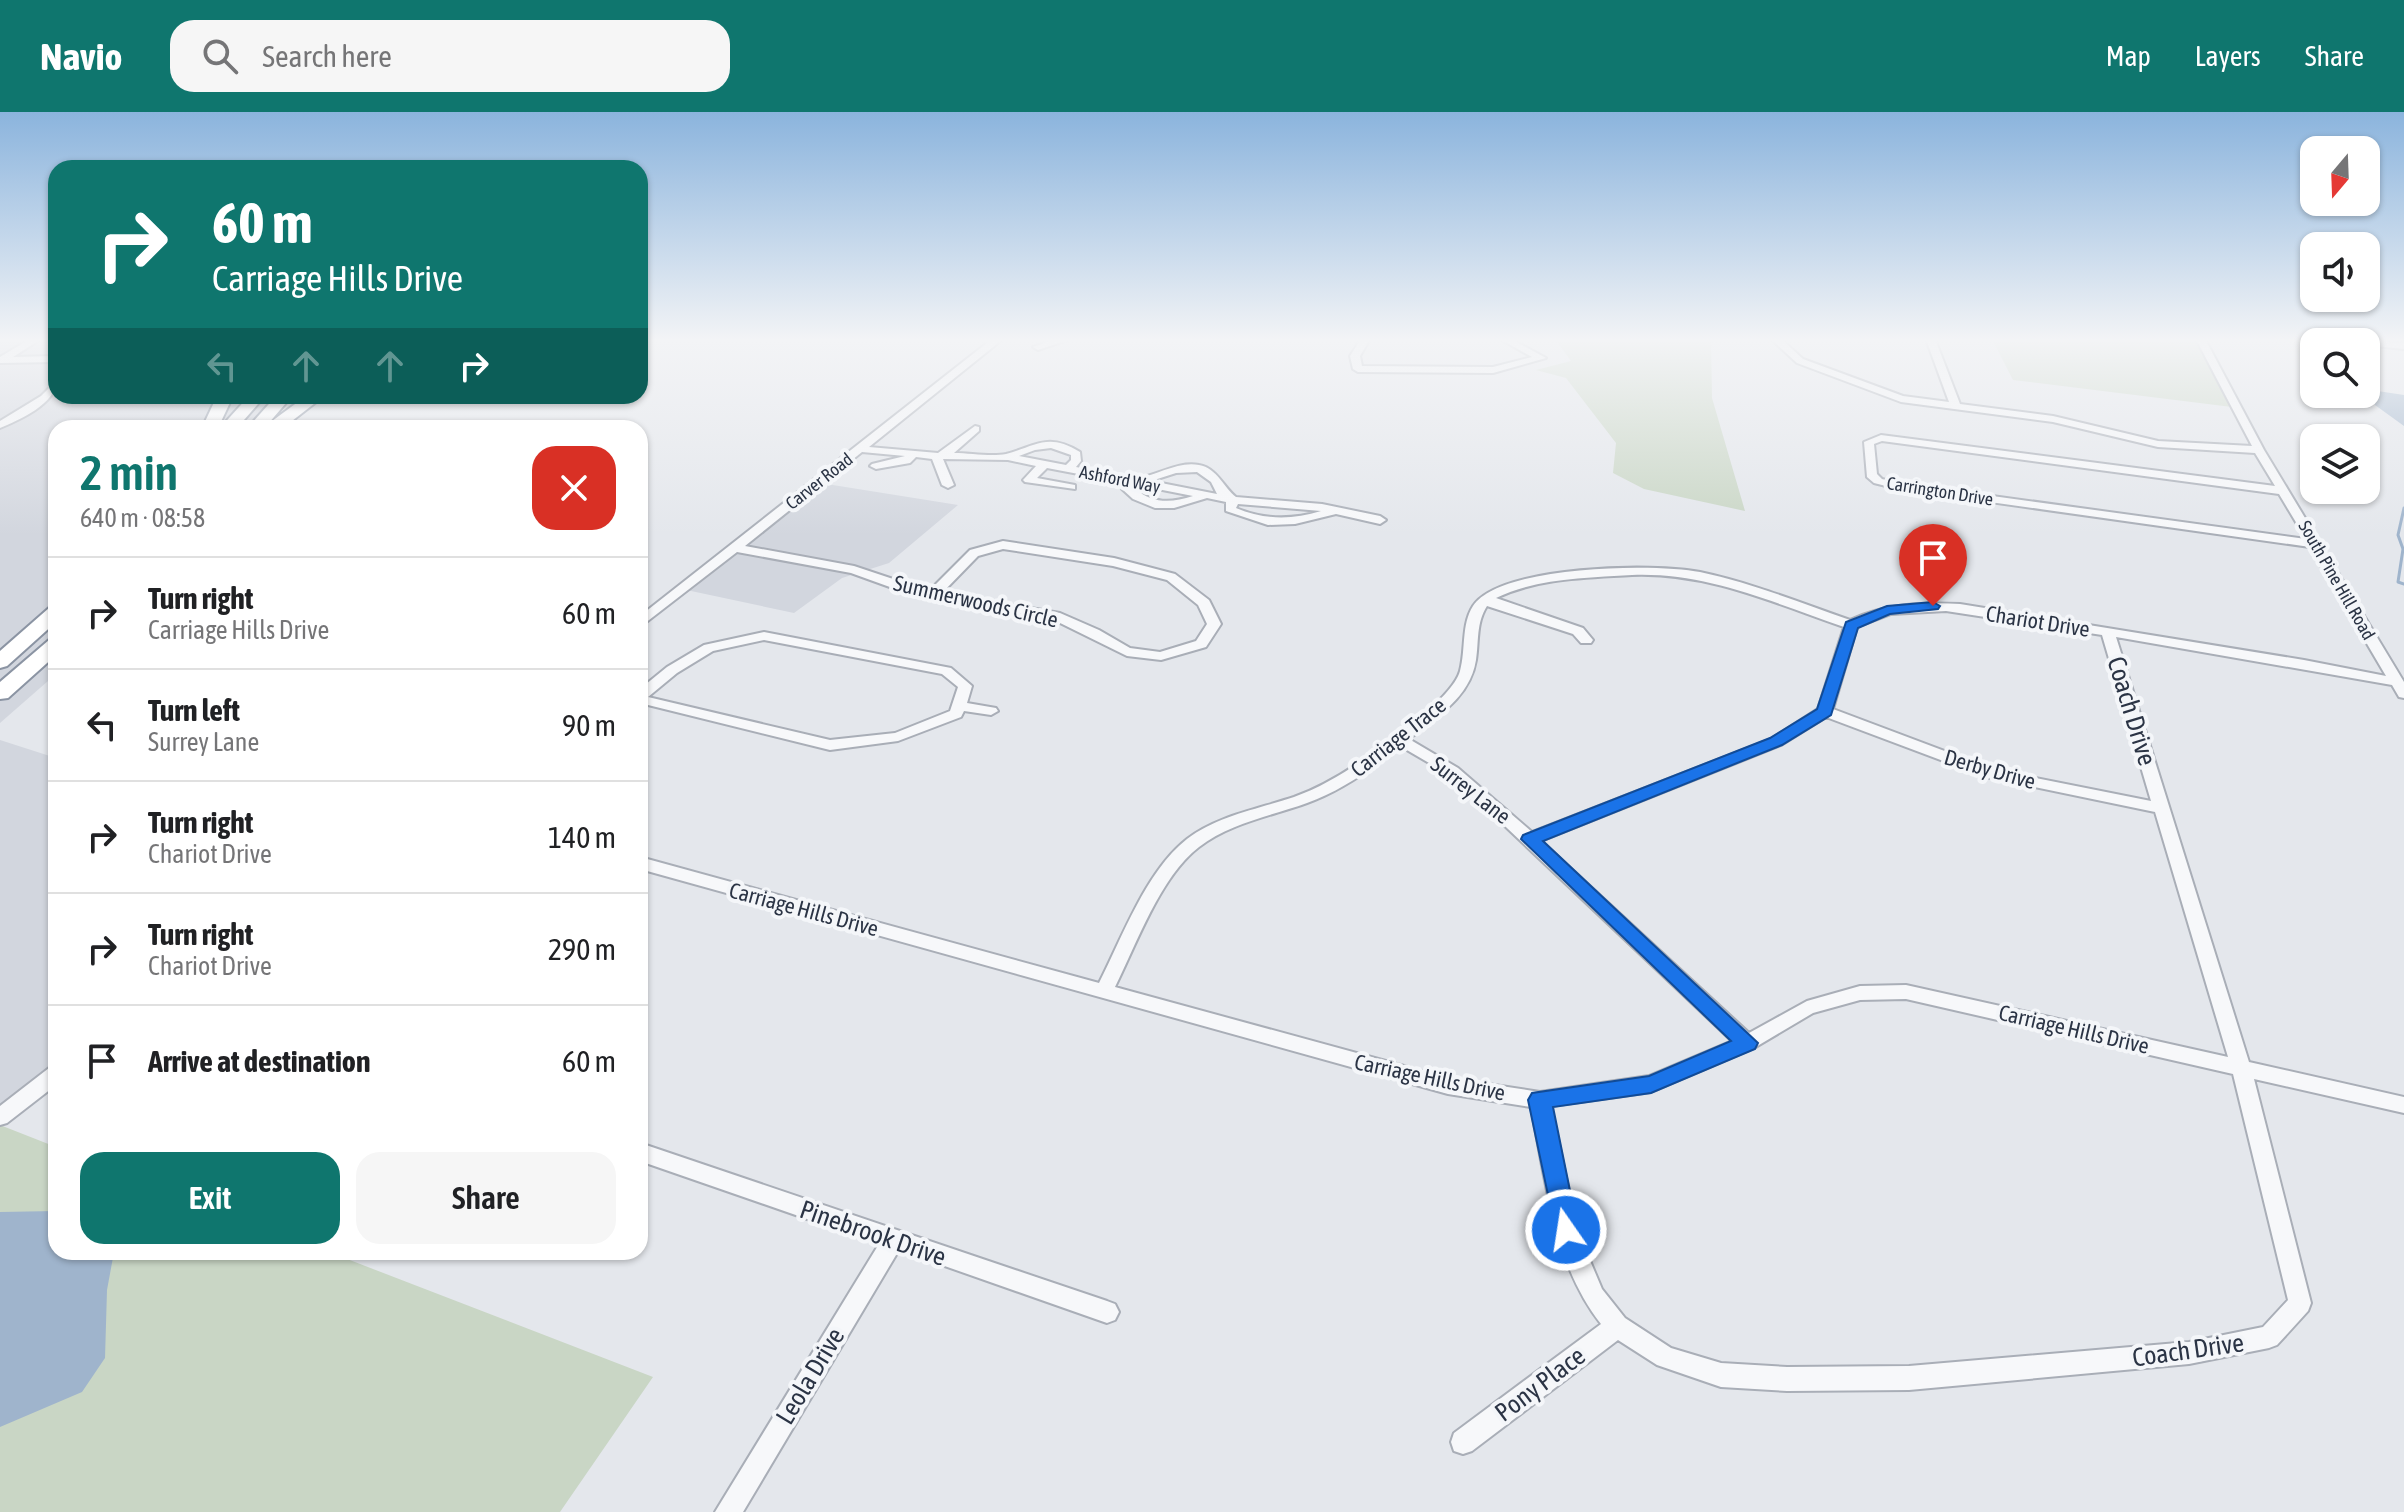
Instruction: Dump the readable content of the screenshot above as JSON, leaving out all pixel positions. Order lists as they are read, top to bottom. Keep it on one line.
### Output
{"streets":{"street":["Ashford Way","Carver Road","Carrington Drive","South Pine Hill Road","Summerwoods Circle","Chariot Drive","Coach Drive","Carriage Trace","Derby Drive","Surrey Lane","Carriage Hills Drive","Pinebrook Drive","Leola Drive","Pony Place"]},"crossings":[["Ashford Way","Carver Road"],["Carver Road","Summerwoods Circle"],["Carrington Drive","South Pine Hill Road"],["South Pine Hill Road","Chariot Drive"],["Chariot Drive","Coach Drive"],["Coach Drive","Derby Drive"],["Coach Drive","Carriage Hills Drive"],["Coach Drive","Pony Place"],["Carriage Trace","Surrey Lane"],["Carriage Trace","Carriage Hills Drive"],["Surrey Lane","Carriage Hills Drive"],["Pinebrook Drive","Leola Drive"]],"north":"bottom","page":{"header":"Navio","search":"Search here","nav":["Map","Layers","Share"],"turn":["60 m","Carriage Hills Drive"],"heading":["2 min","640 m · 08:58"],"list":[{"name":"Turn right","note":"Carriage Hills Drive","value":"60 m"},{"name":"Turn left","note":"Surrey Lane","value":"90 m"},{"name":"Turn right","note":"Chariot Drive","value":"140 m"},{"name":"Turn right","note":"Chariot Drive","value":"290 m"},{"name":"Arrive at destination","value":"60 m"}],"buttons":["Exit","Share"]}}
